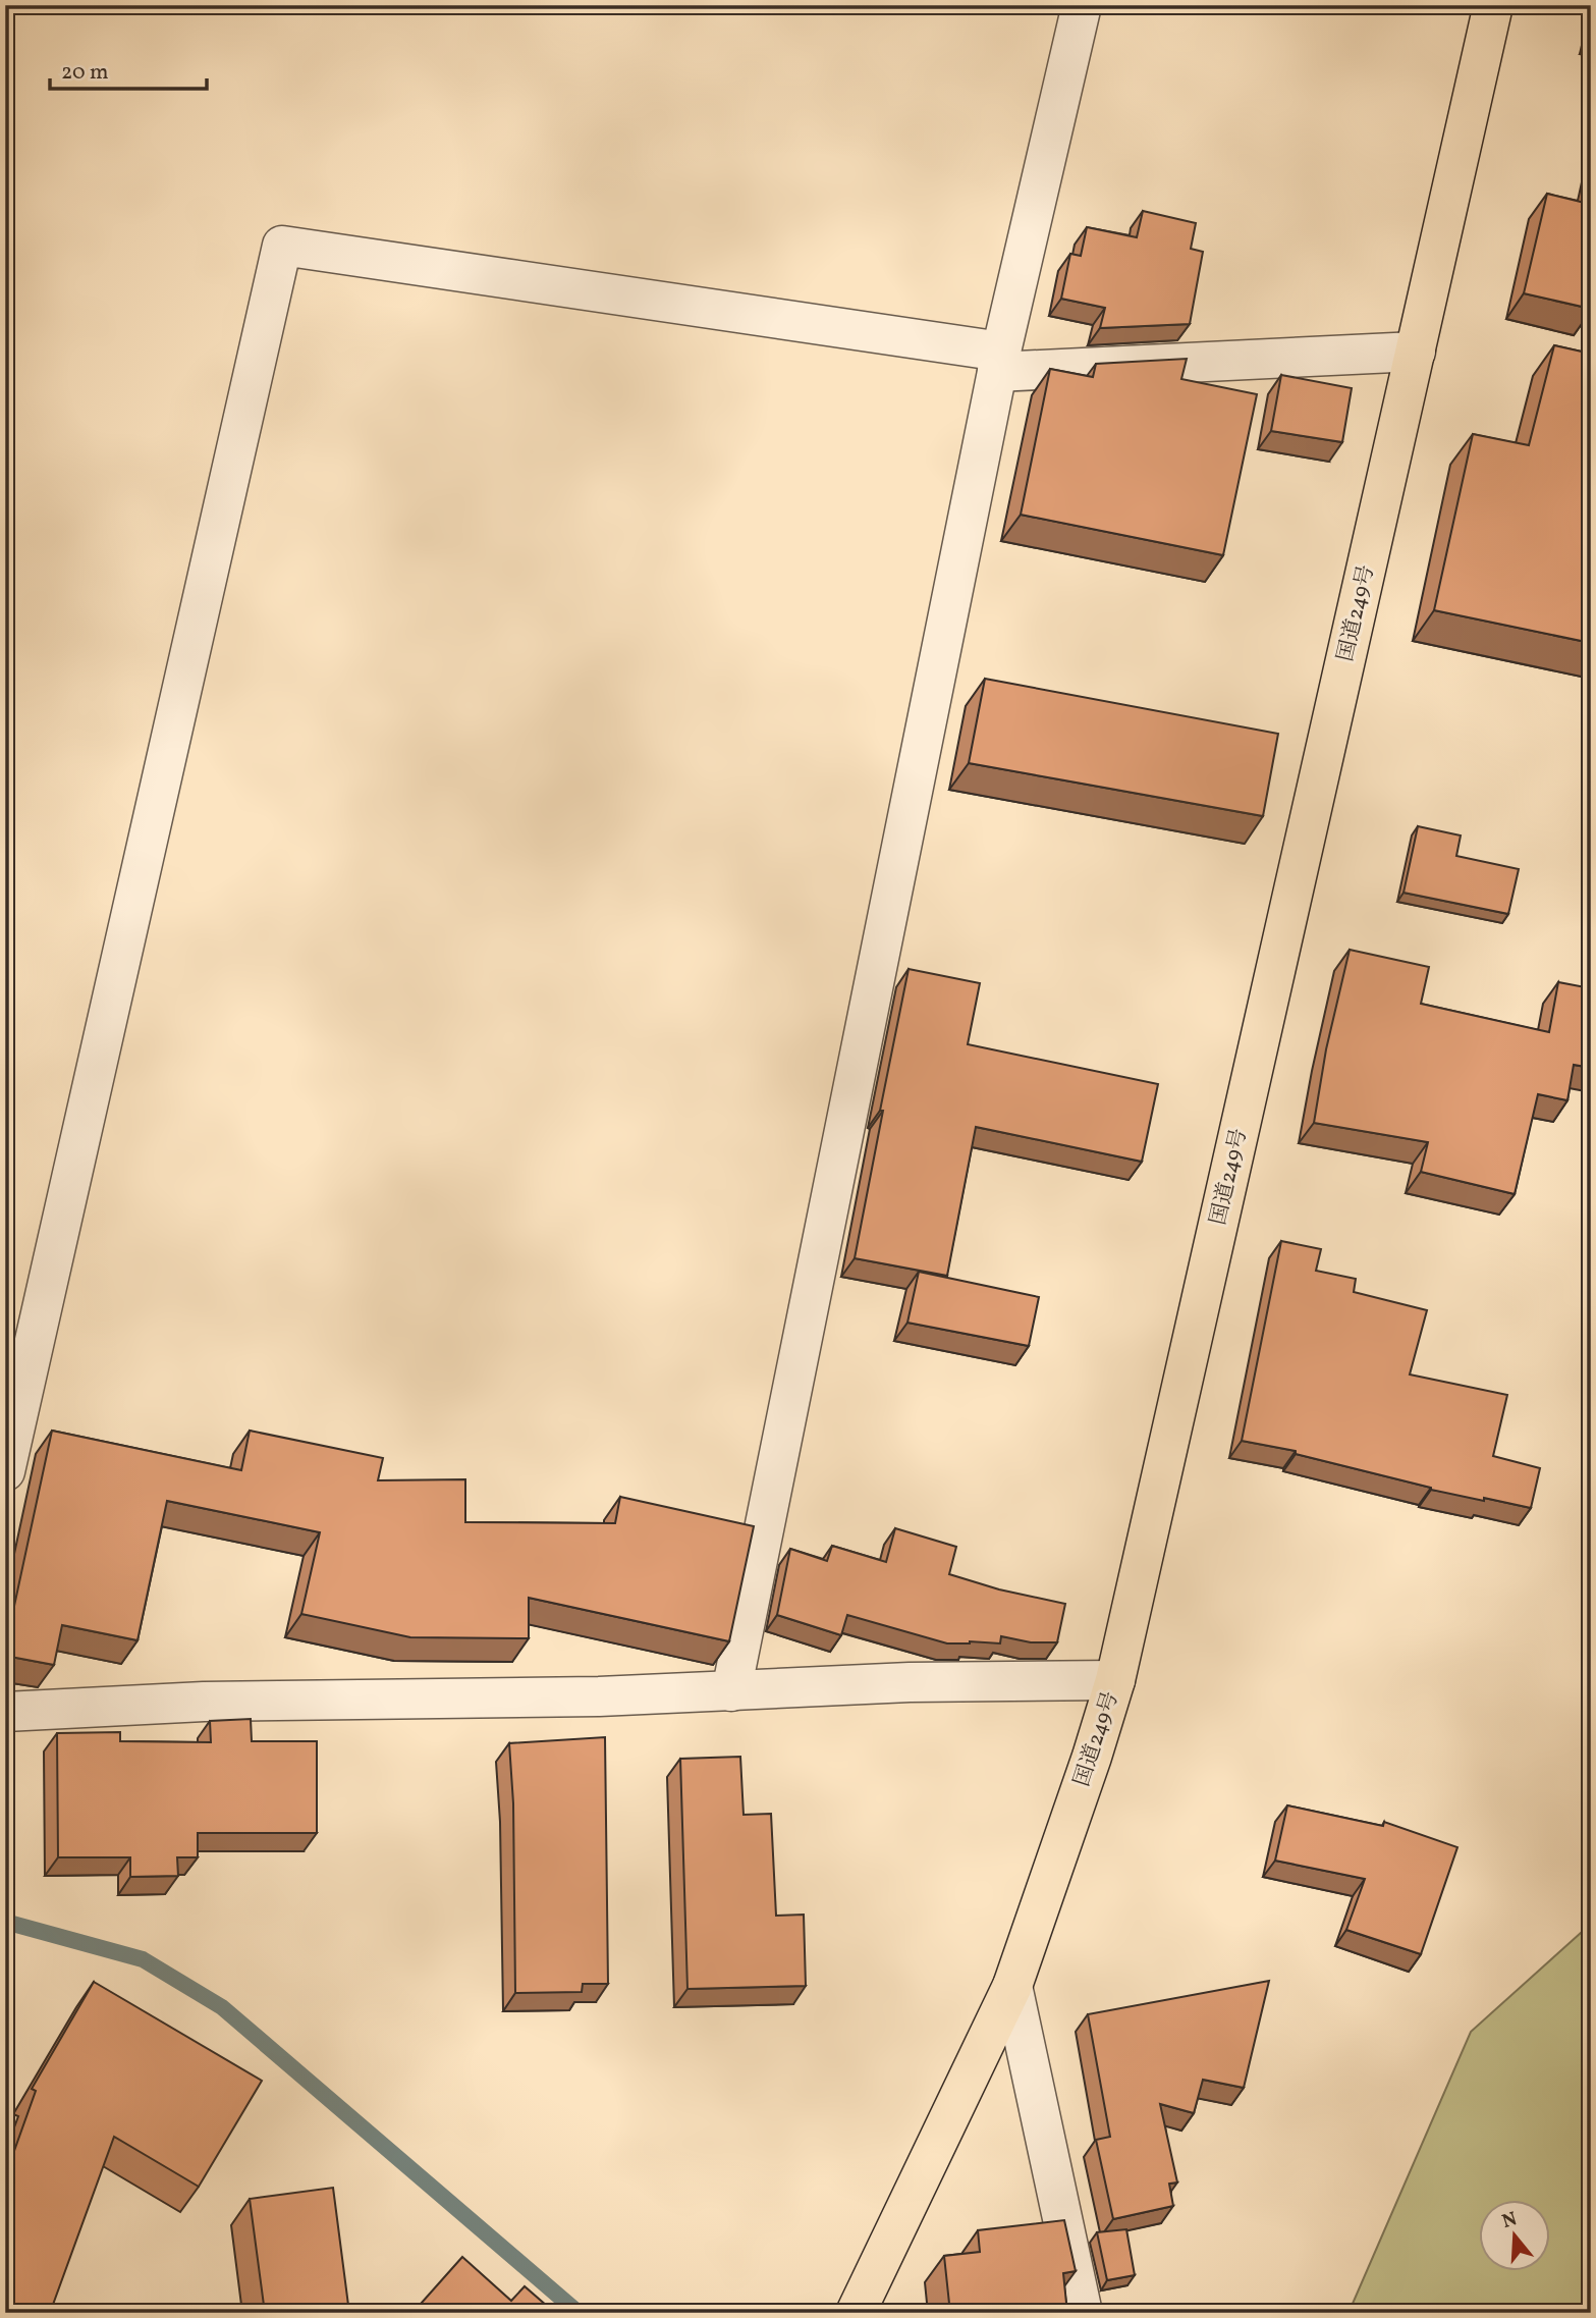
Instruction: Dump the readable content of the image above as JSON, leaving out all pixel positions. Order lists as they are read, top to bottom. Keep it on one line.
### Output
{"streets":{"highway":["国道249号"]},"scale_bar":"20 m","north":"top"}
